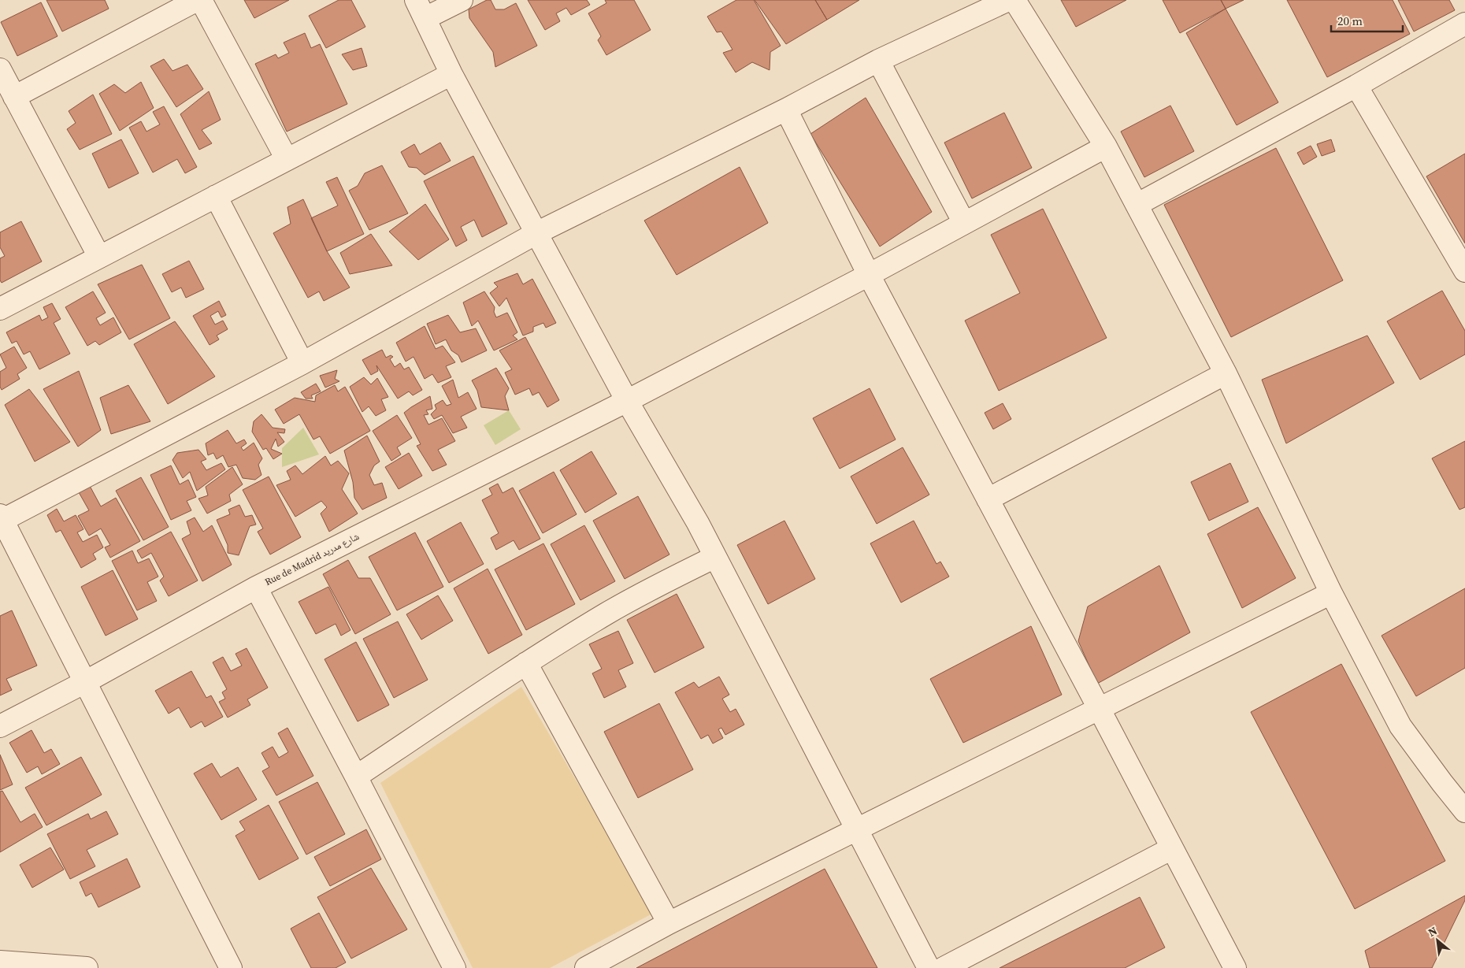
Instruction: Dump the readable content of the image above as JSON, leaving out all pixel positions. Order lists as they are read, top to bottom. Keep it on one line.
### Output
{"streets":{"street":["Rue de Madrid شارع مدريد"]},"scale_bar":"20 m","north":"top left"}
